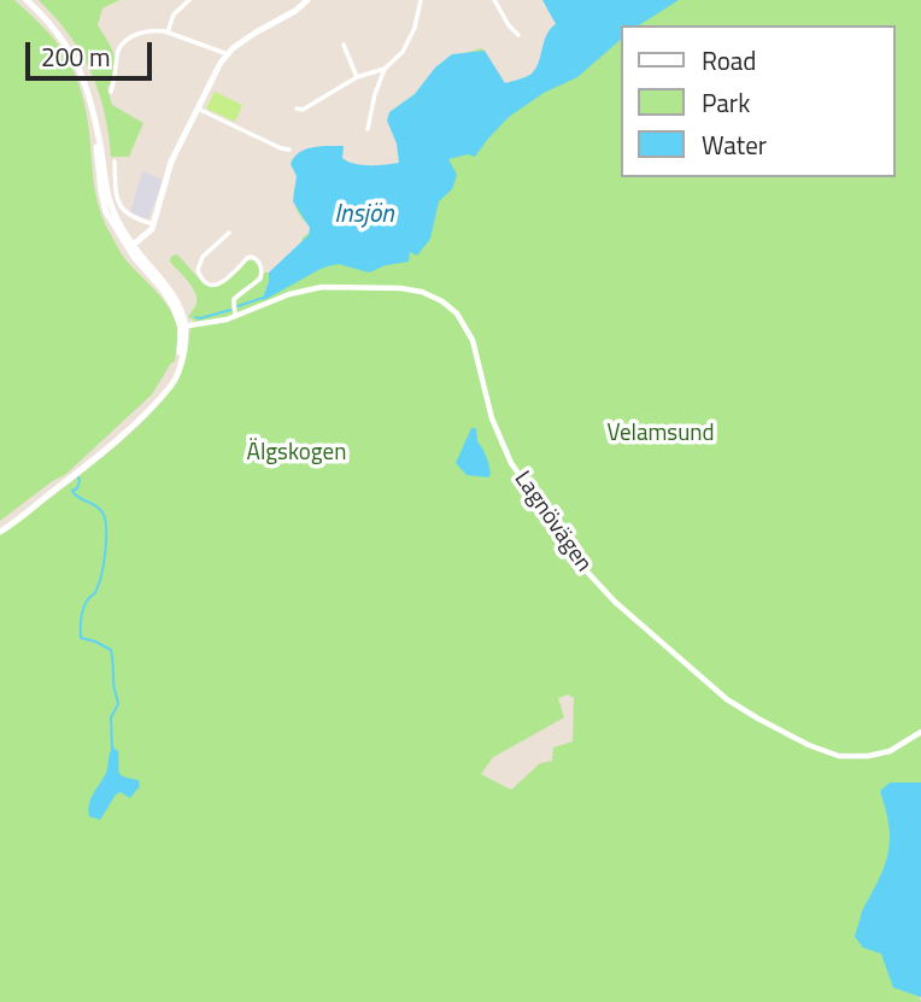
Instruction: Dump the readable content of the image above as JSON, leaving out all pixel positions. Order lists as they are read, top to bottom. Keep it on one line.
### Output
{"streets":{"street":["Lagnövägen"]},"water":["Insjön"],"parks":["Velamsund","Älgskogen"],"legend":["Road","Park","Water"],"scale_bar":"200 m"}
